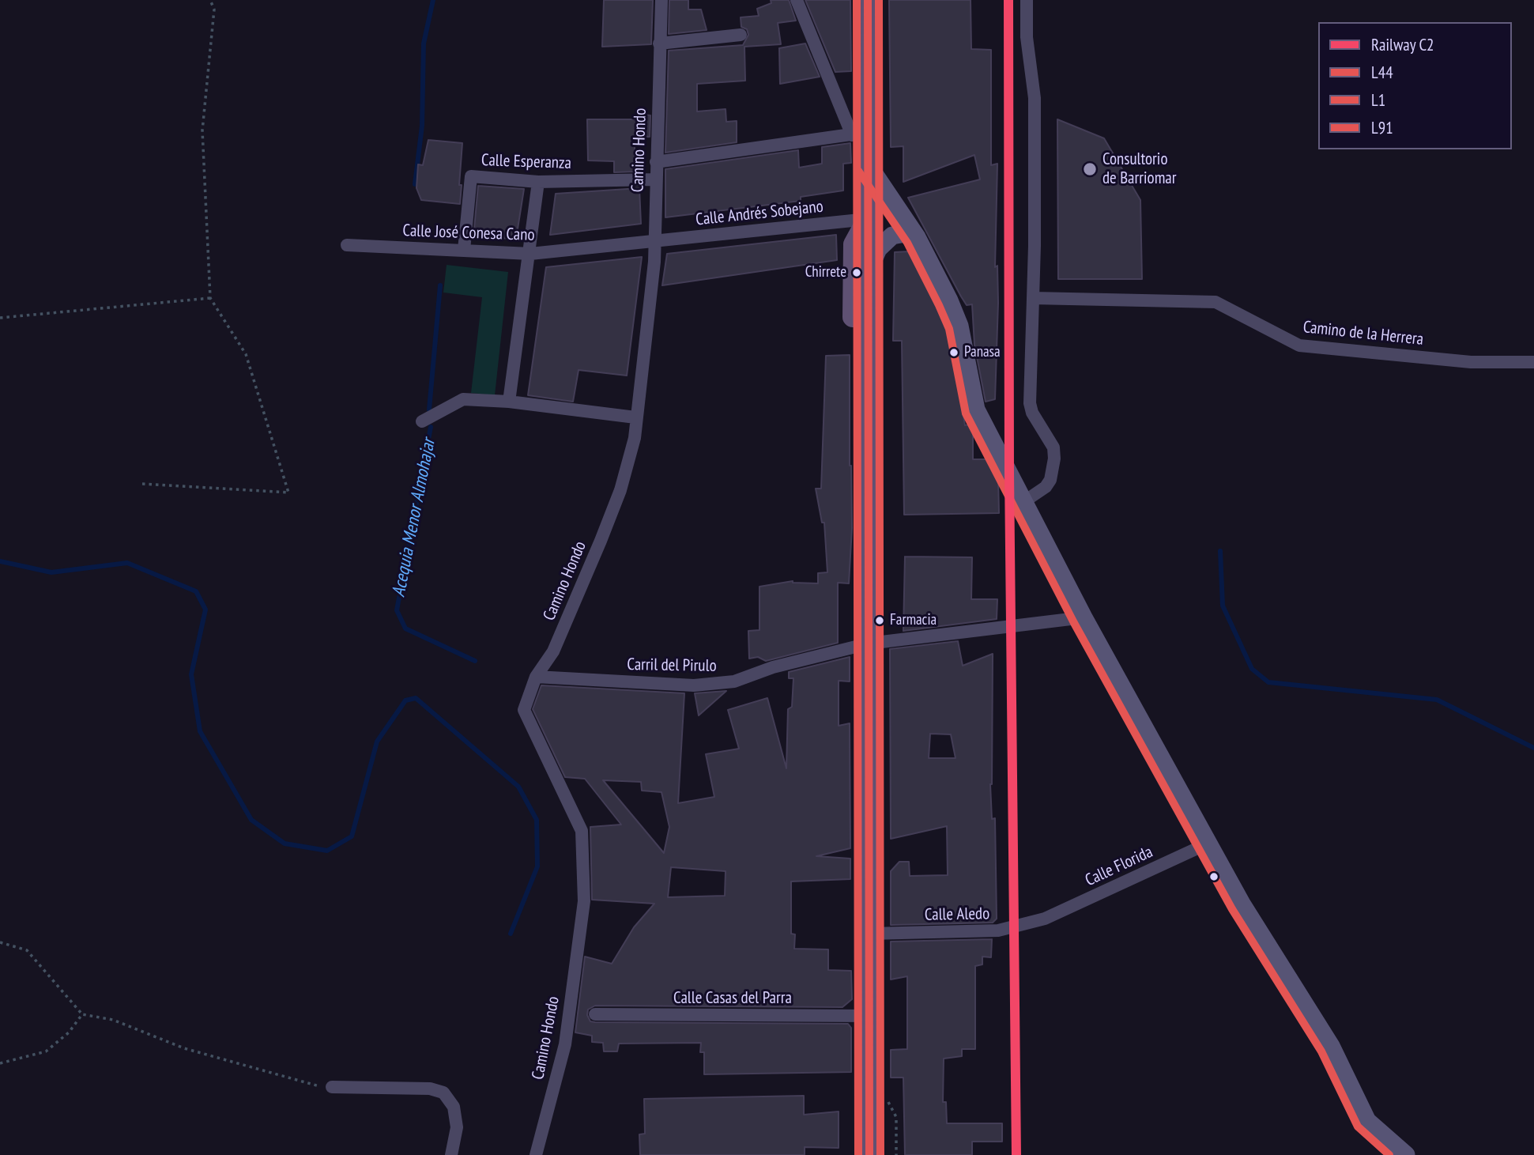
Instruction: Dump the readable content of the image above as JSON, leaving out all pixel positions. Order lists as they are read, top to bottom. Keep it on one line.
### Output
{"streets":{"street":["Camino Hondo","Calle Esperanza","Calle Andrés Sobejano","Calle José Conesa Cano","Camino de la Herrera","Carril del Pirulo","Calle Florida","Calle Aledo","Calle Casas del Parra"]},"crossings":[["Camino Hondo","Calle Esperanza"],["Camino Hondo","Calle Andrés Sobejano"],["Camino Hondo","Calle José Conesa Cano"],["Camino Hondo","Carril del Pirulo"],["Calle Esperanza","Calle José Conesa Cano"],["Calle Andrés Sobejano","Calle José Conesa Cano"],["Calle Florida","Calle Aledo"]],"water":["Acequia Menor Almohajar"],"places":["Consultorio de Barriomar","Chirrete","Panasa","Farmacia"],"lines":["rail line C2","transit line L44","transit line L1","transit line L91"],"legend":["Railway C2","L44","L1","L91"]}
